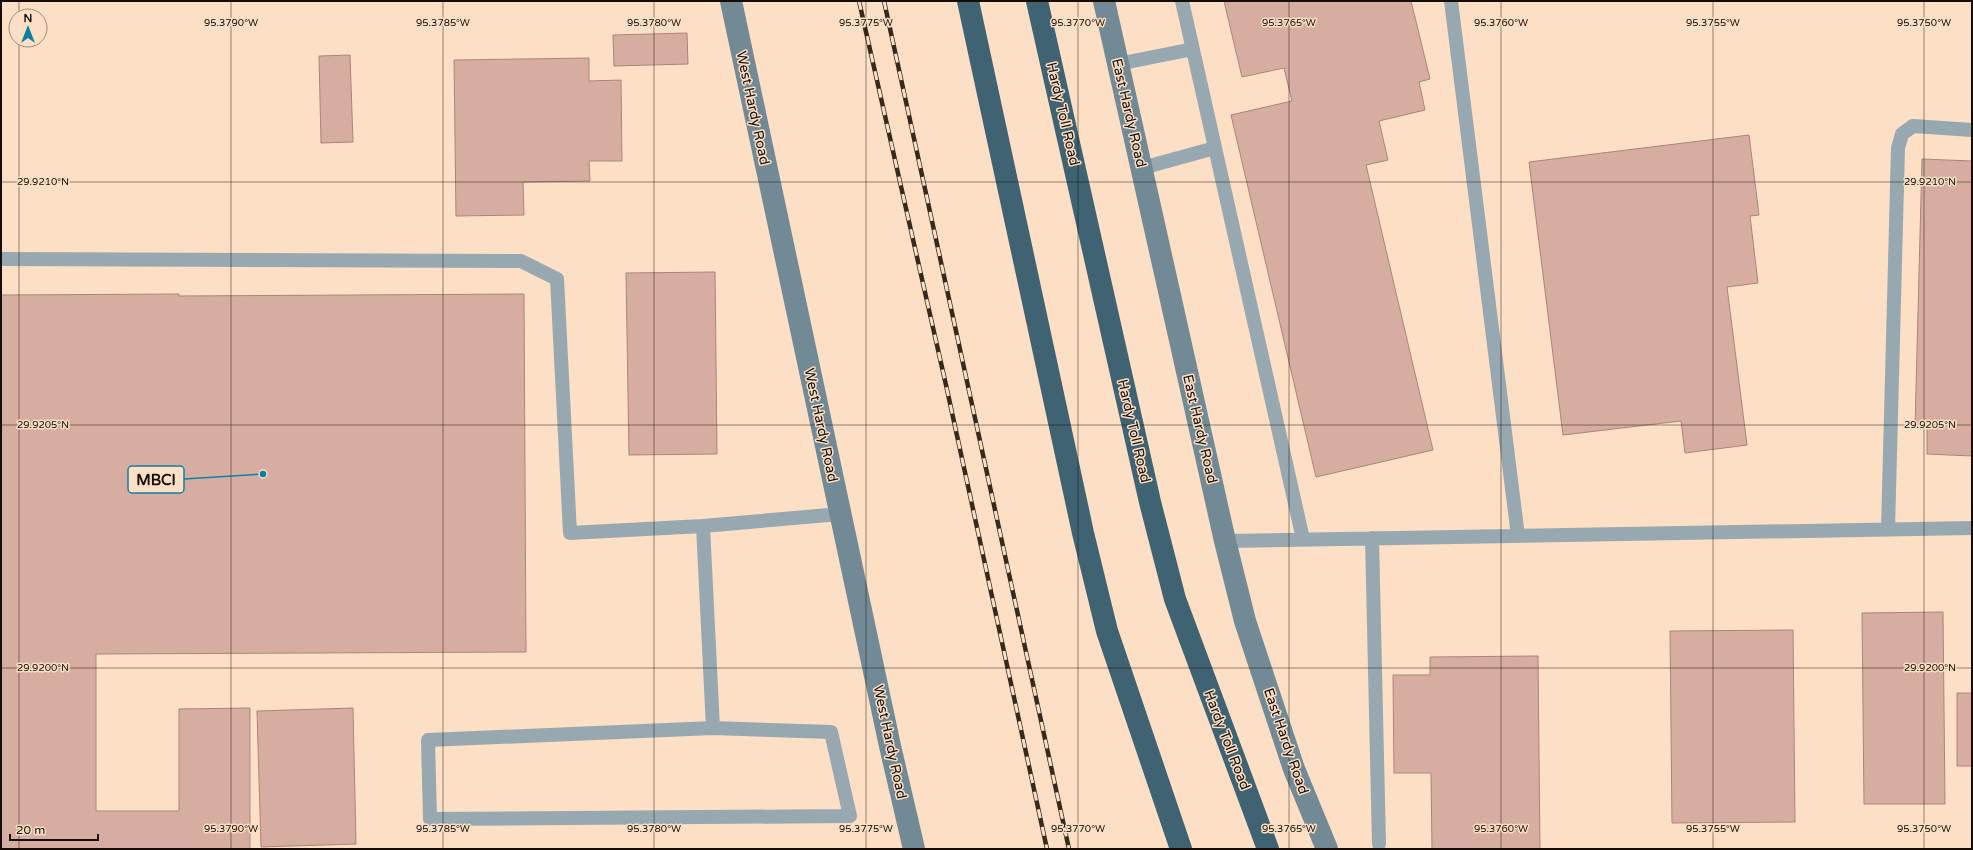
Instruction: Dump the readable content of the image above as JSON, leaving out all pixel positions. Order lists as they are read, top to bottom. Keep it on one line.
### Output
{"streets":{"highway":["Hardy Toll Road"],"main road":["West Hardy Road","East Hardy Road"]},"places":["MBCI"],"scale_bar":"20 m","north":"top","coordinates":["95.3790°W","95.3785°W","95.3780°W","95.3775°W","95.3770°W","95.3765°W","95.3760°W","95.3755°W","95.3750°W","29.9210°N","29.9205°N","29.9200°N"]}
